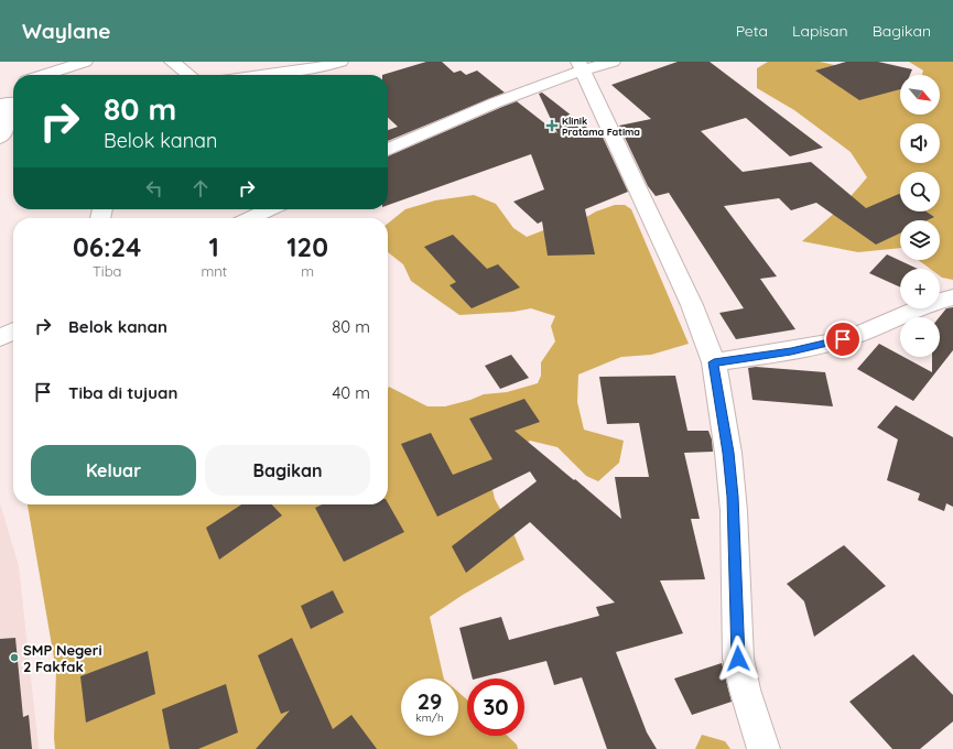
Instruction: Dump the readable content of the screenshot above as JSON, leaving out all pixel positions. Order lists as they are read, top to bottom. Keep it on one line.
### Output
{"places":{"health":["Klinik Pratama Fatima"],"other":["SMP Negeri 2 Fakfak"]},"north":"bottom right","page":{"header":"Waylane","nav":["Peta","Lapisan","Bagikan"],"map_buttons":["+","−"],"turn":["80 m","Belok kanan"],"eta":["06:24","Tiba","1","mnt","120","m"],"list":[{"name":"Belok kanan","value":"80 m"},{"name":"Tiba di tujuan","value":"40 m"}],"buttons":["Keluar","Bagikan"],"speed":"29 km/h","limit":"30"}}
